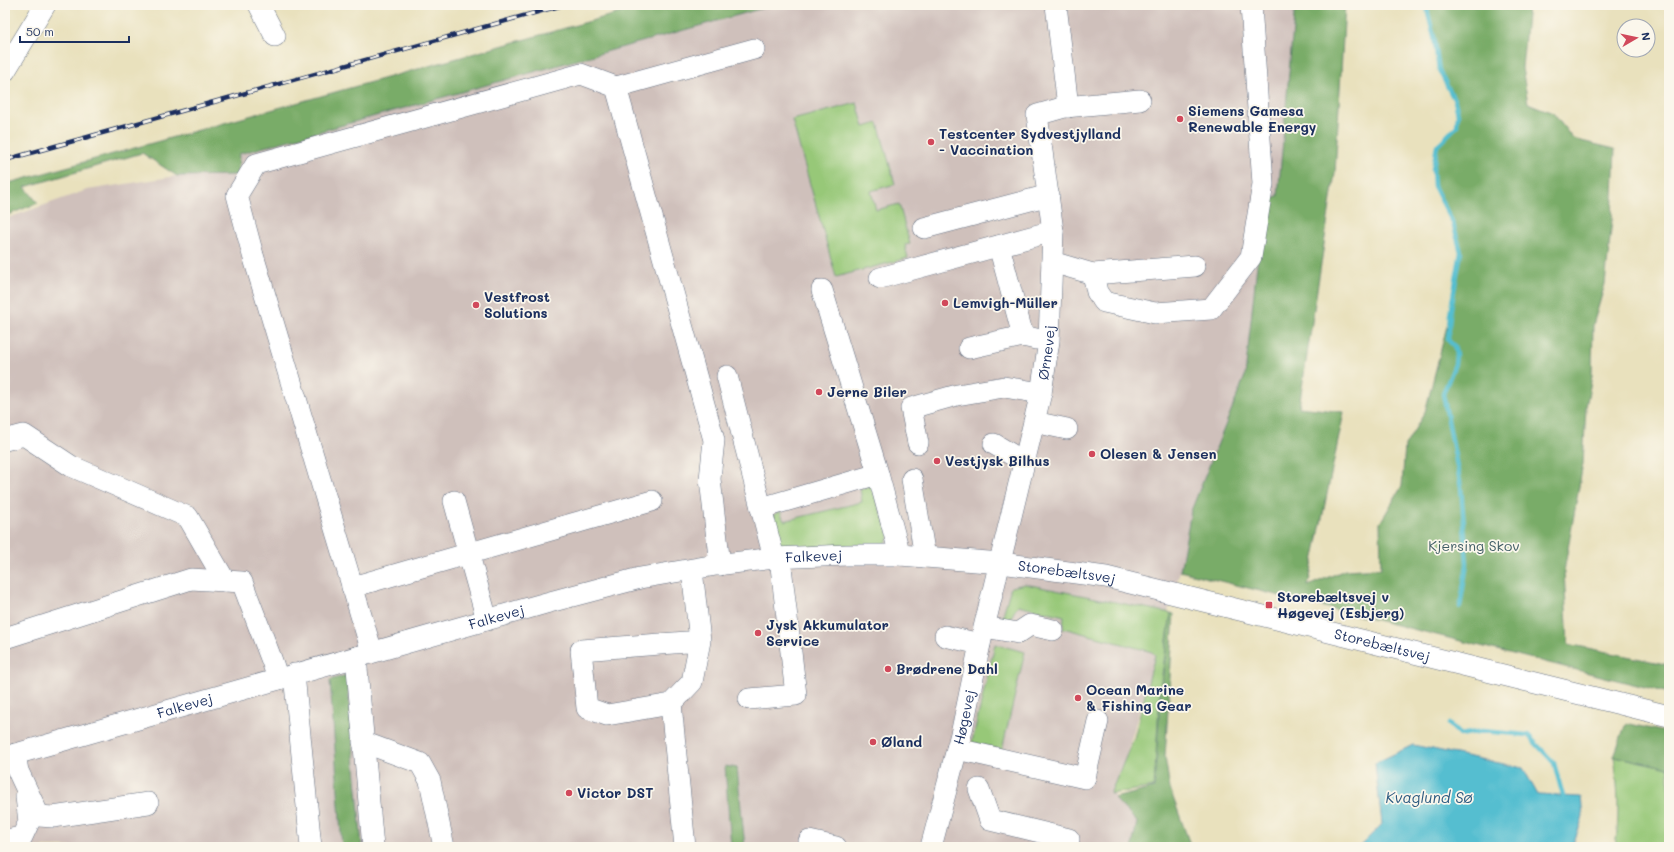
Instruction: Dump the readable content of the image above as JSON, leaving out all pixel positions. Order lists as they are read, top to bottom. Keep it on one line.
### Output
{"streets":{"street":["Ørnevej","Falkevej","Storebæltsvej","Høgevej"]},"crossings":[["Ørnevej","Falkevej"],["Ørnevej","Storebæltsvej"],["Ørnevej","Høgevej"],["Falkevej","Storebæltsvej"],["Falkevej","Høgevej"],["Storebæltsvej","Høgevej"]],"water":["Kvaglund Sø"],"parks":["Kjersing Skov"],"places":{"other":["Siemens Gamesa Renewable Energy","Testcenter Sydvestjylland - Vaccination","Lemvigh-Müller","Vestfrost Solutions","Jerne Biler","Olesen & Jensen","Vestjysk Bilhus","Jysk Akkumulator Service","Brødrene Dahl","Ocean Marine & Fishing Gear","Øland","Victor DST"],"transit":["Storebæltsvej v Høgevej (Esbjerg)"]},"scale_bar":"50 m","north":"right"}
